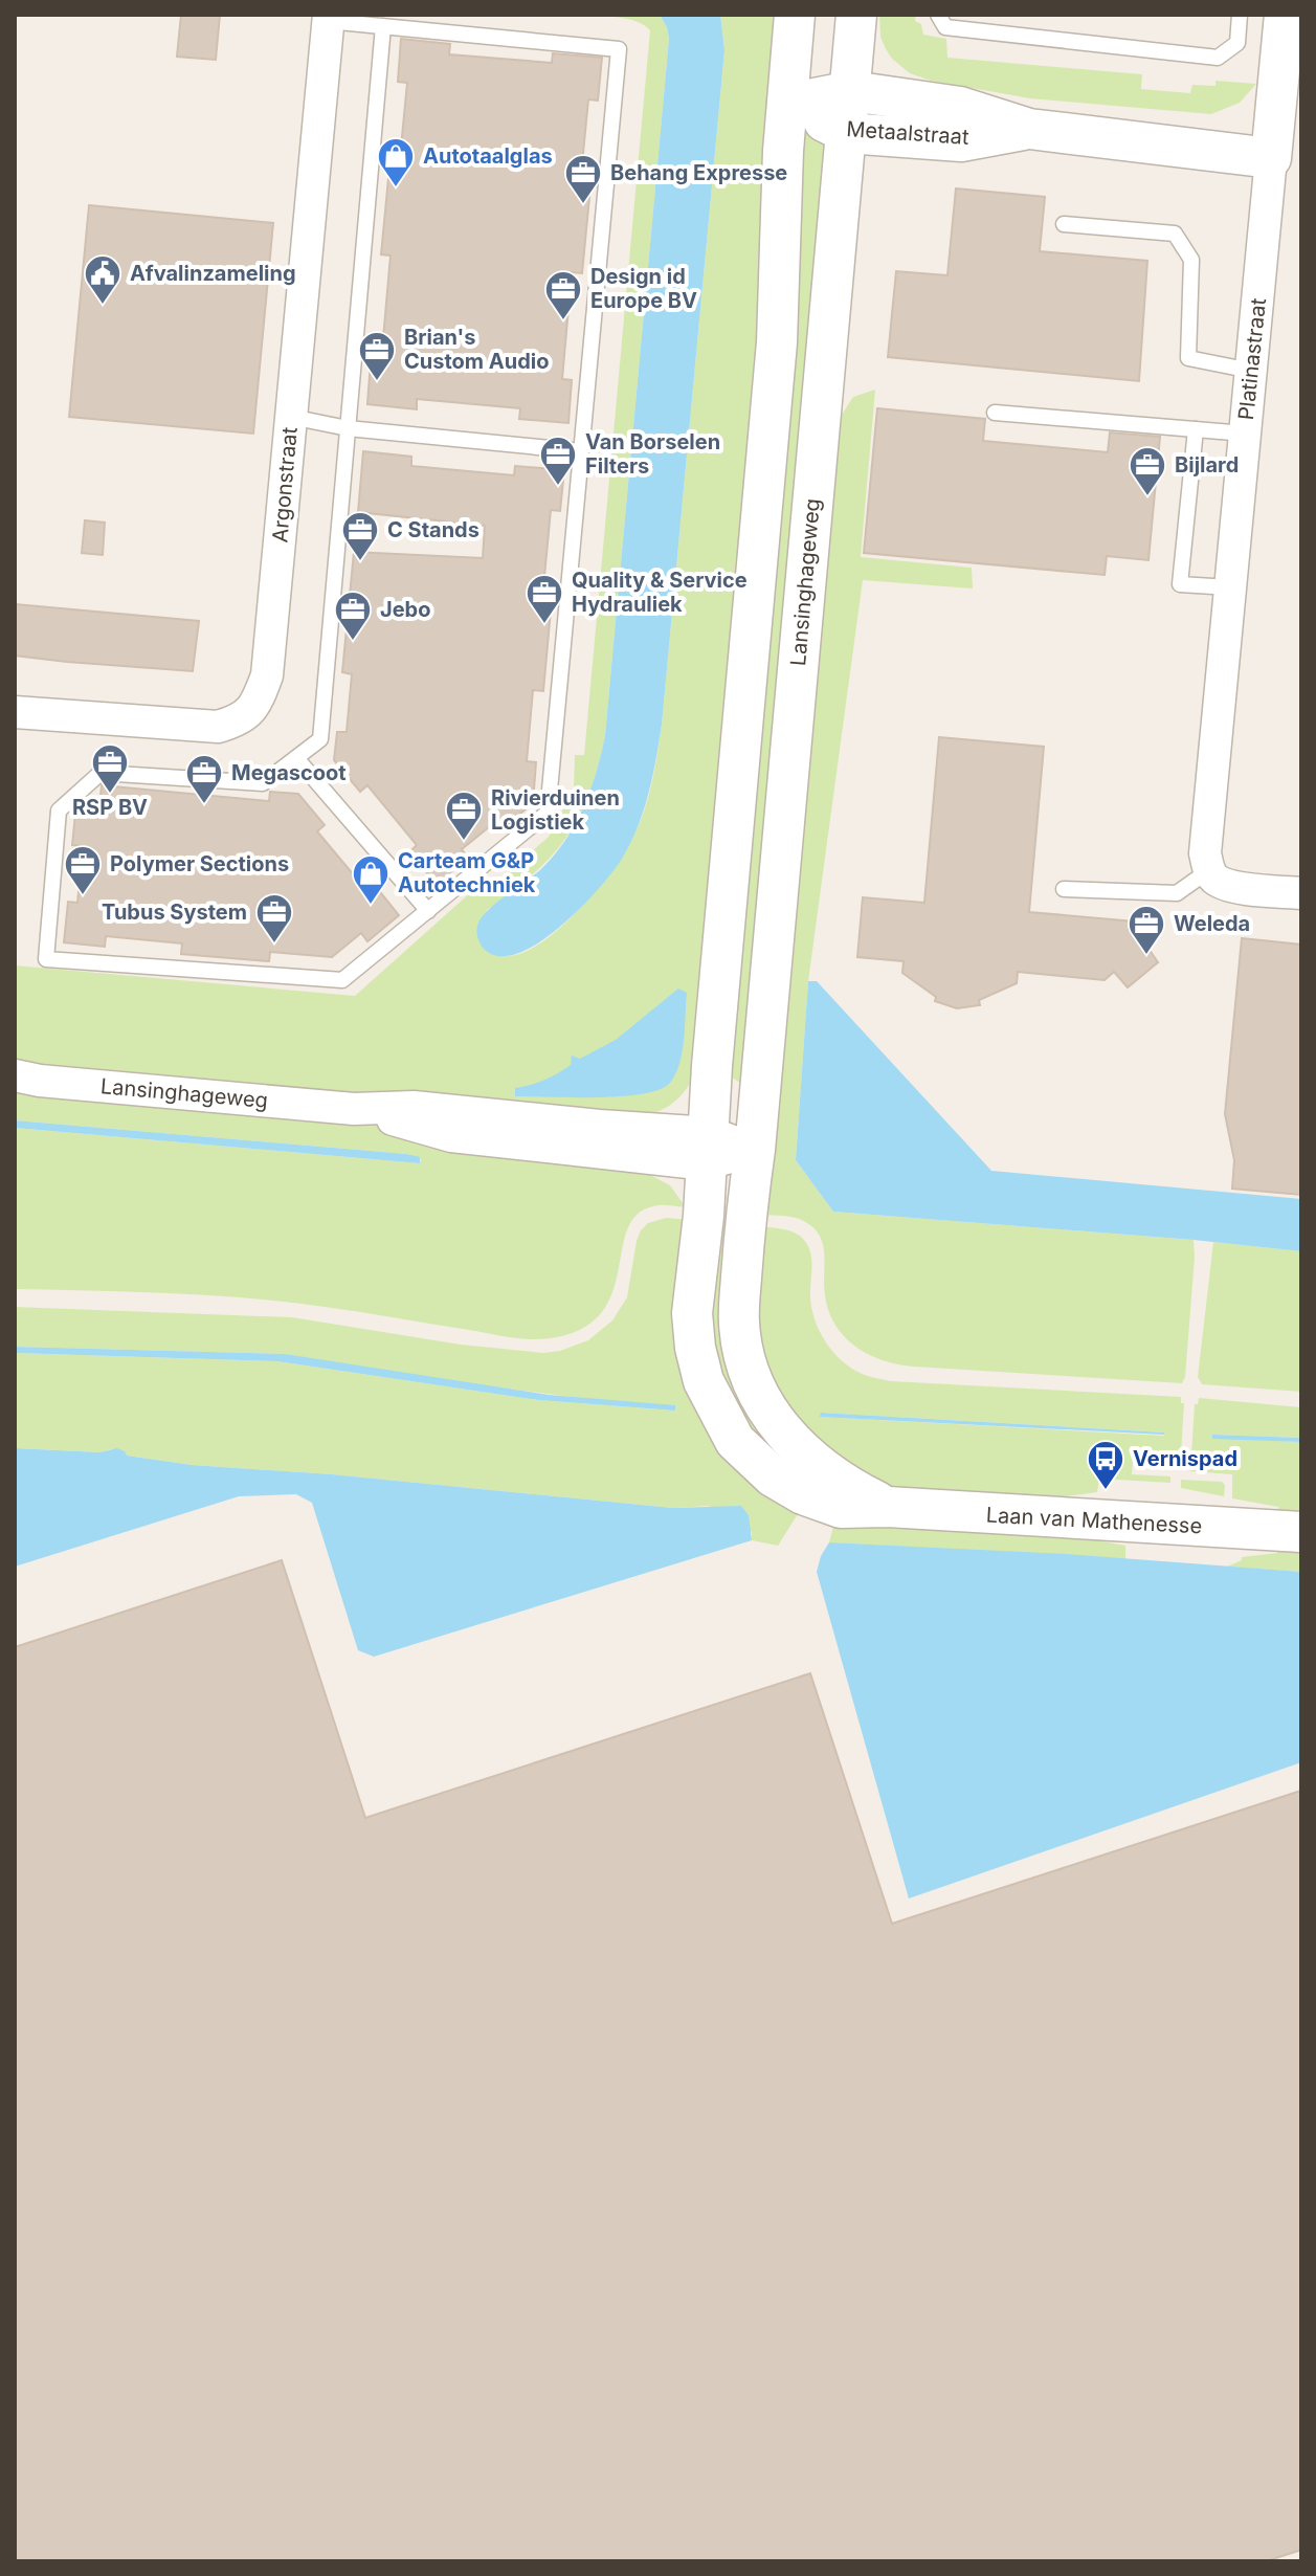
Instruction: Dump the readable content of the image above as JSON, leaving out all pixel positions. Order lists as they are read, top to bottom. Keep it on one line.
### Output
{"streets":{"street":["Metaalstraat","Platinastraat","Argonstraat","Lansinghageweg","Laan van Mathenesse"]},"crossings":[["Metaalstraat","Platinastraat"],["Metaalstraat","Lansinghageweg"],["Lansinghageweg","Laan van Mathenesse"]],"places":{"shop":["Autotaalglas","Carteam G&P Autotechniek"],"office":["Behang Expresse","Design id Europe BV","Brian's Custom Audio","Van Borselen Filters","Bijlard","C Stands","Quality & Service Hydrauliek","Jebo","RSP BV","Megascoot","Rivierduinen Logistiek","Polymer Sections","Tubus System","Weleda"],"public building":["Afvalinzameling"],"bus stop":["Vernispad"]}}
